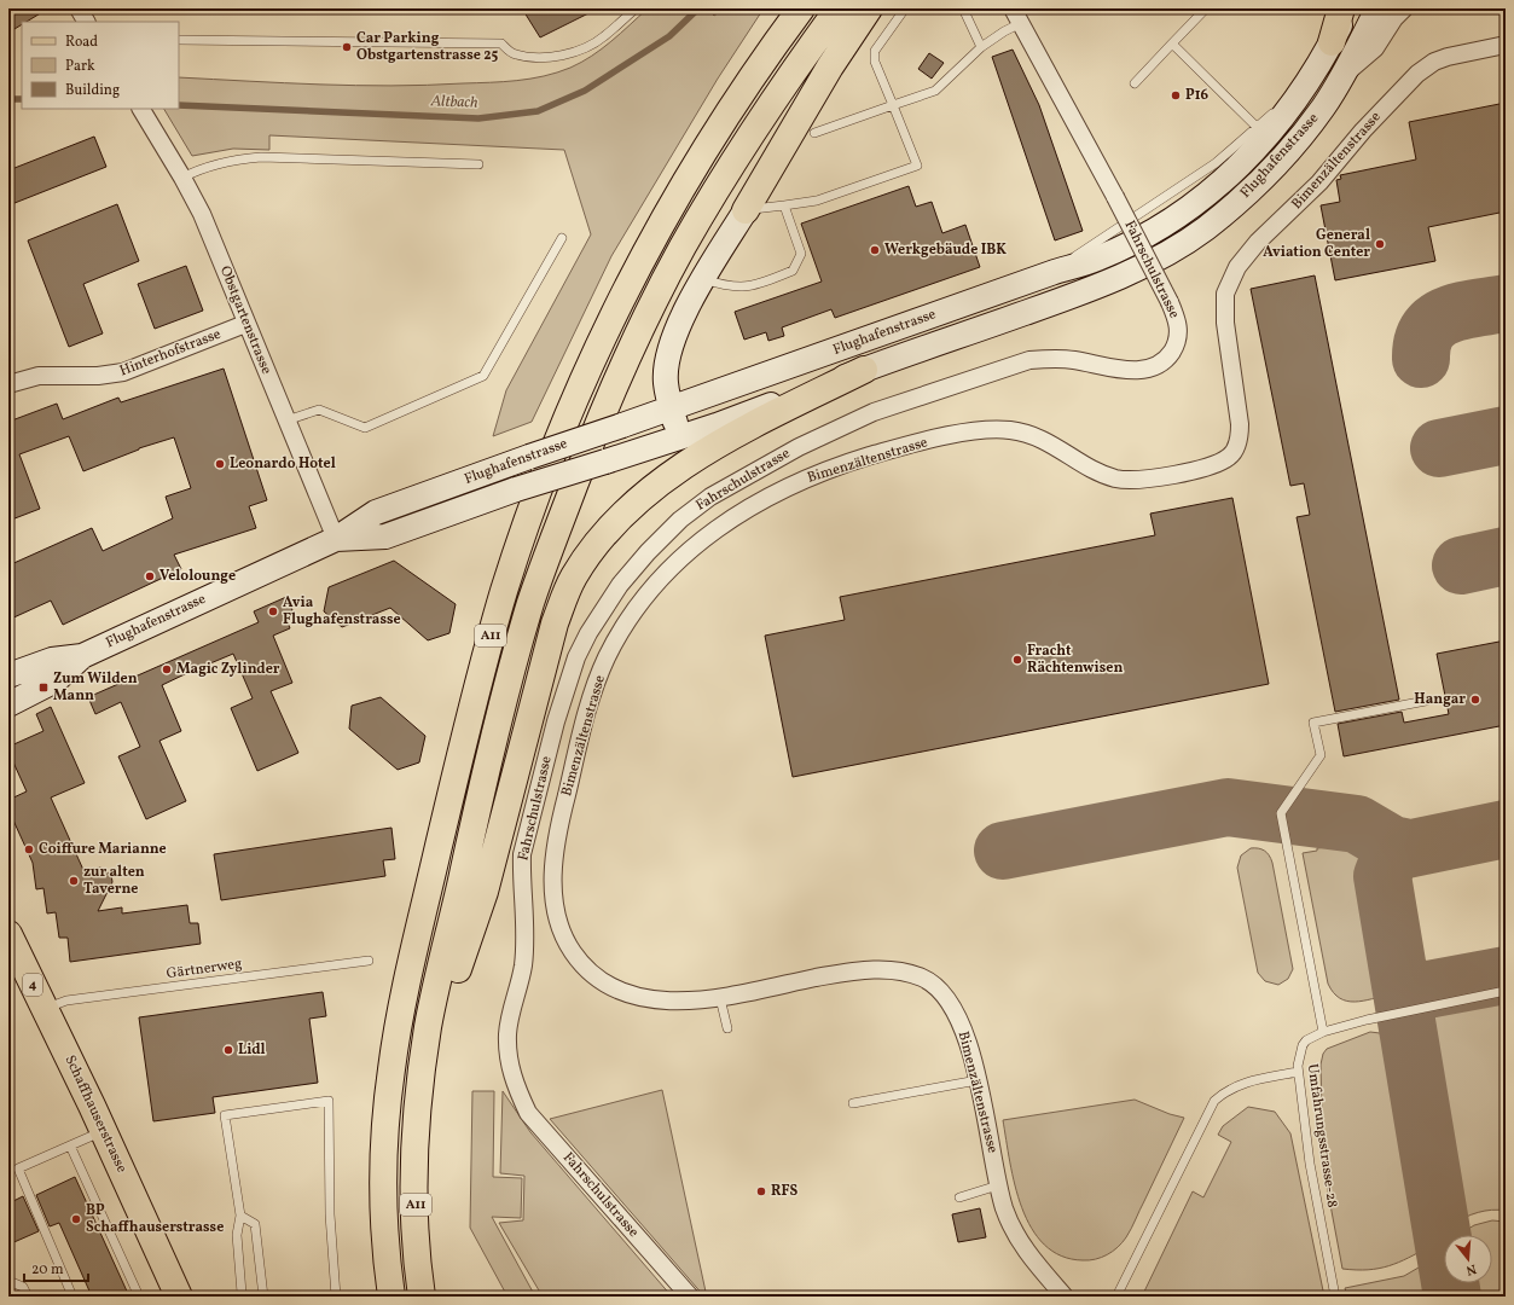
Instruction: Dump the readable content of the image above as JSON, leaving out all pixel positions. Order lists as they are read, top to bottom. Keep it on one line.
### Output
{"streets":{"main road":["Flughafenstrasse","A11","4","Schaffhauserstrasse"],"street":["Bimenzältenstrasse","Fahrschulstrasse","Obstgartenstrasse","Hinterhofstrasse"],"lane":["Gärtnerweg","Umfahrungsstrasse-28"]},"crossings":[["Flughafenstrasse","Obstgartenstrasse"],["Obstgartenstrasse","Hinterhofstrasse"],["Gärtnerweg","Schaffhauserstrasse"]],"water":["Altbach"],"places":{"other":["Car Parking Obstgartenstrasse 25","P16","General Aviation Center","Werkgebäude IBK","Leonardo Hotel","Velolounge","Avia Flughafenstrasse","Fracht Rächtenwisen","Magic Zylinder","Hangar","Coiffure Marianne","zur alten Taverne","Lidl","RFS","BP Schaffhauserstrasse"],"transit":["Zum Wilden Mann"]},"legend":["Road","Park","Building"],"scale_bar":"20 m","north":"bottom"}
